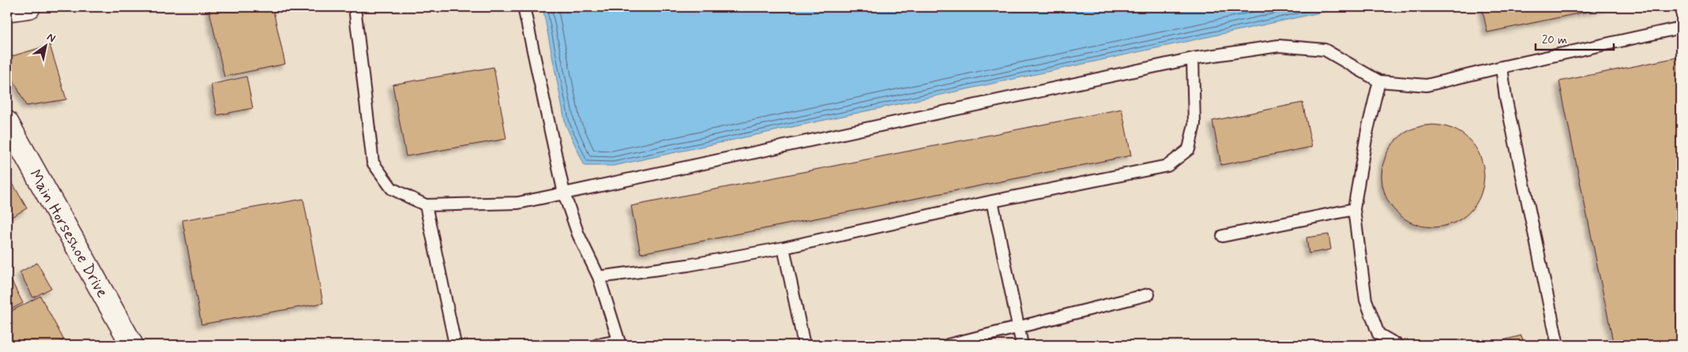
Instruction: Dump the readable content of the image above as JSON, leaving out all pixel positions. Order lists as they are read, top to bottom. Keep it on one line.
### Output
{"streets":{"street":["Main Horseshoe Drive"]},"scale_bar":"20 m","north":"top right"}
